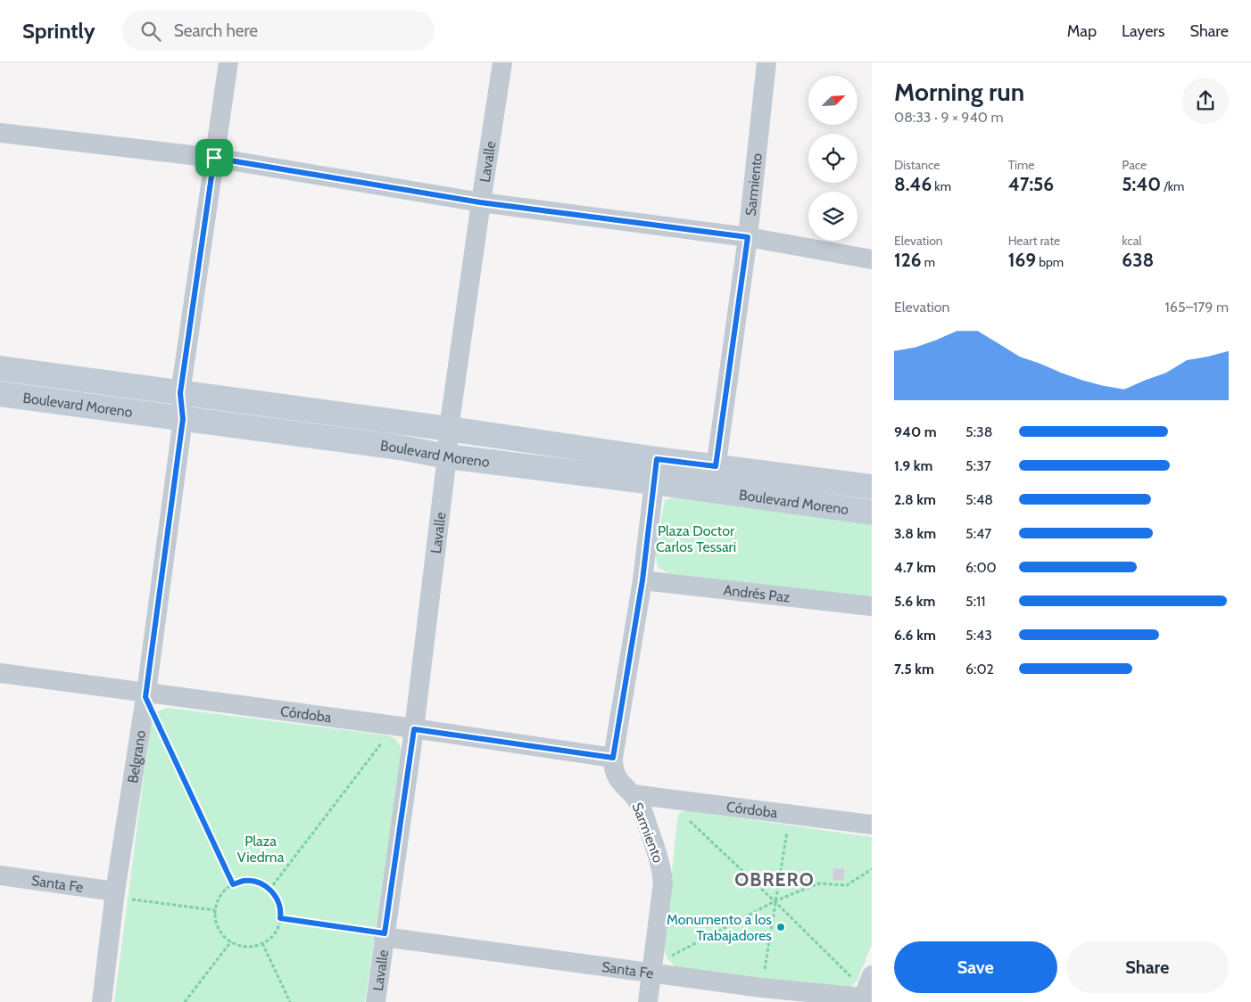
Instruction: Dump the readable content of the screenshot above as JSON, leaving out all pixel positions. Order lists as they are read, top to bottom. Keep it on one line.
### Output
{"streets":{"main road":["Boulevard Moreno"],"street":["Lavalle","Sarmiento","Andrés Paz","Córdoba","Belgrano","Santa Fe"]},"crossings":[["Lavalle","Boulevard Moreno"],["Lavalle","Córdoba"],["Lavalle","Santa Fe"],["Sarmiento","Boulevard Moreno"],["Sarmiento","Andrés Paz"],["Sarmiento","Córdoba"],["Sarmiento","Santa Fe"],["Boulevard Moreno","Belgrano"],["Córdoba","Belgrano"],["Belgrano","Santa Fe"]],"districts":["OBRERO"],"parks":["Plaza Doctor Carlos Tessari","Plaza Viedma"],"places":["Monumento a los Trabajadores"],"north":"top right","page":{"header":"Sprintly","search":"Search here","nav":["Map","Layers","Share"],"heading":["Morning run","08:33 · 9 × 940 m"],"stats":[["Distance","8.46 km"],["Time","47:56"],["Pace","5:40 /km"],["Elevation","126 m"],["Heart rate","169 bpm"],["kcal","638"]],"chart":["Elevation","165–179 m"],"list":[{"name":"940 m","note":"5:38"},{"name":"1.9 km","note":"5:37"},{"name":"2.8 km","note":"5:48"},{"name":"3.8 km","note":"5:47"},{"name":"4.7 km","note":"6:00"},{"name":"5.6 km","note":"5:11"},{"name":"6.6 km","note":"5:43"},{"name":"7.5 km","note":"6:02"}],"buttons":["Save","Share"]}}
